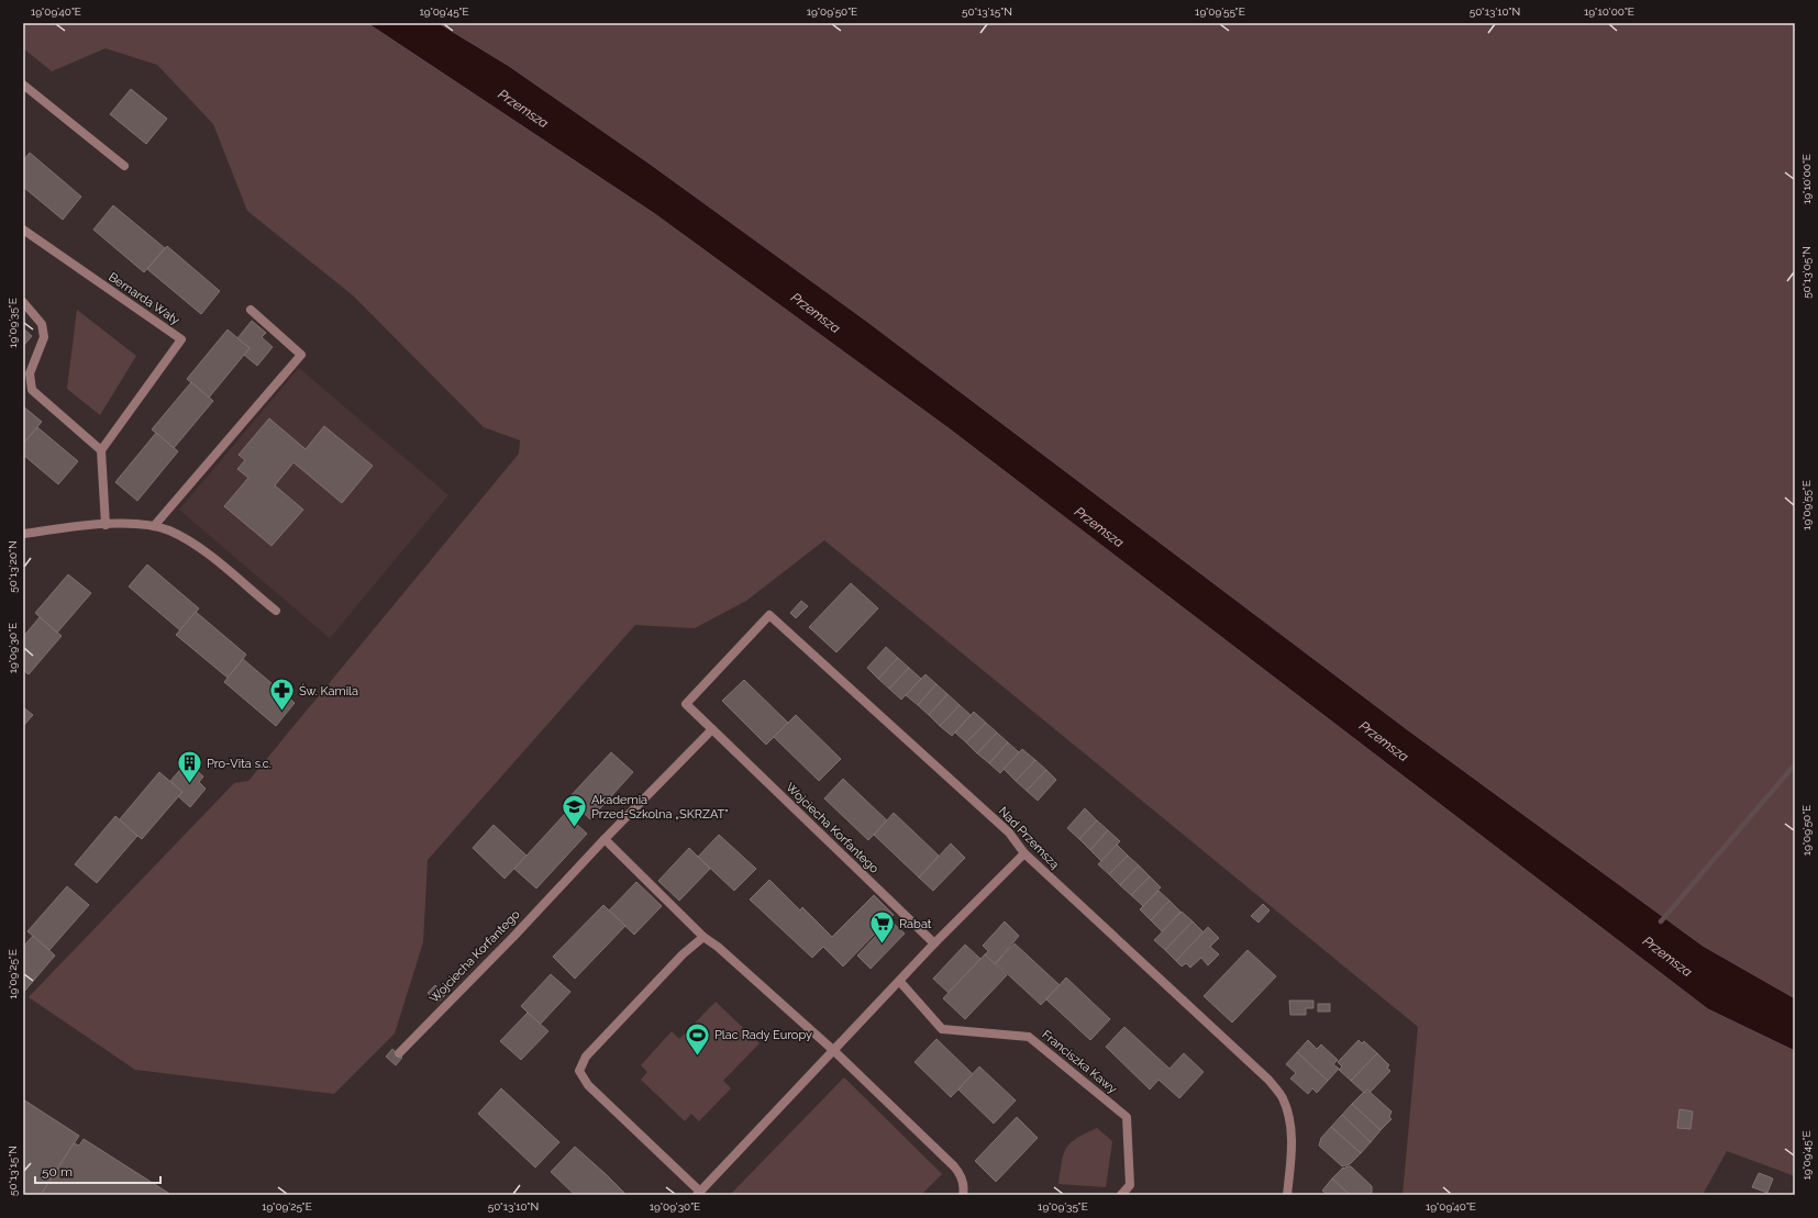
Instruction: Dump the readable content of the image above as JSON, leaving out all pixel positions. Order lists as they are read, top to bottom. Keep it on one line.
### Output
{"streets":{"street":["Bernarda Wały","Wojciecha Korfantego","Nad Przemszą","Franciszka Kawy"]},"crossings":[["Wojciecha Korfantego","Nad Przemszą"]],"water":["Przemsza"],"places":{"pharmacy":["Św. Kamila"],"building":["Pro-Vita s.c."],"school or university":["Akademia Przed-Szkolna „SKRZAT”"],"supermarket":["Rabat"],"sports":["Plac Rady Europy"]},"scale_bar":"50 m","coordinates":["19°09'40\"E","19°09'45\"E","19°09'50\"E","50°13'15\"N","19°09'55\"E","50°13'10\"N","19°10'00\"E","50°13'05\"N","19°09'35\"E","50°13'20\"N","19°09'30\"E","19°09'25\"E"]}
